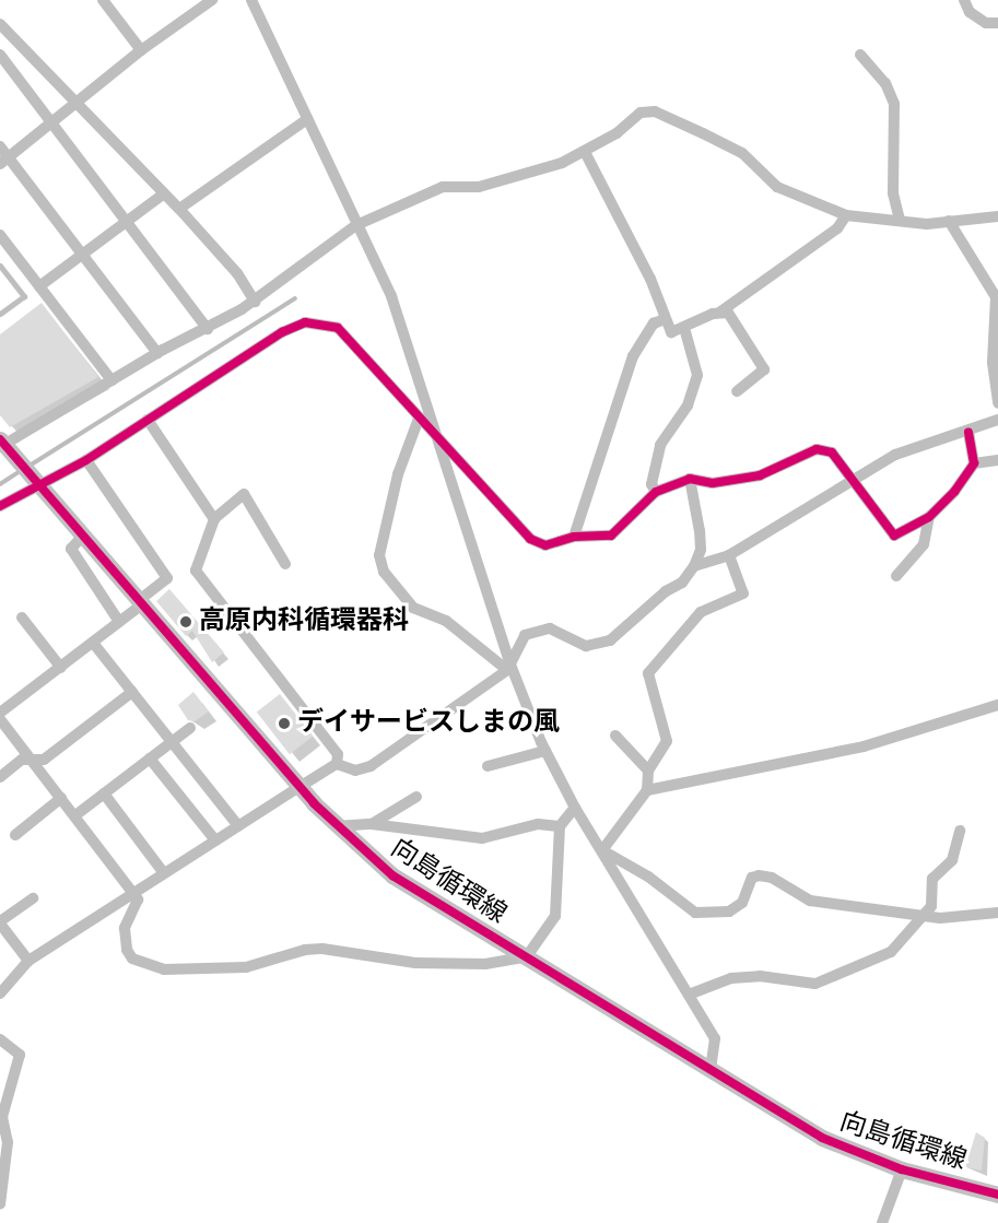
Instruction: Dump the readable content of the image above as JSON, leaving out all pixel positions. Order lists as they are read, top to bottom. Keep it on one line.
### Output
{"streets":{"main road":["向島循環線"]},"places":["高原内科循環器科","デイサービスしまの風"]}
